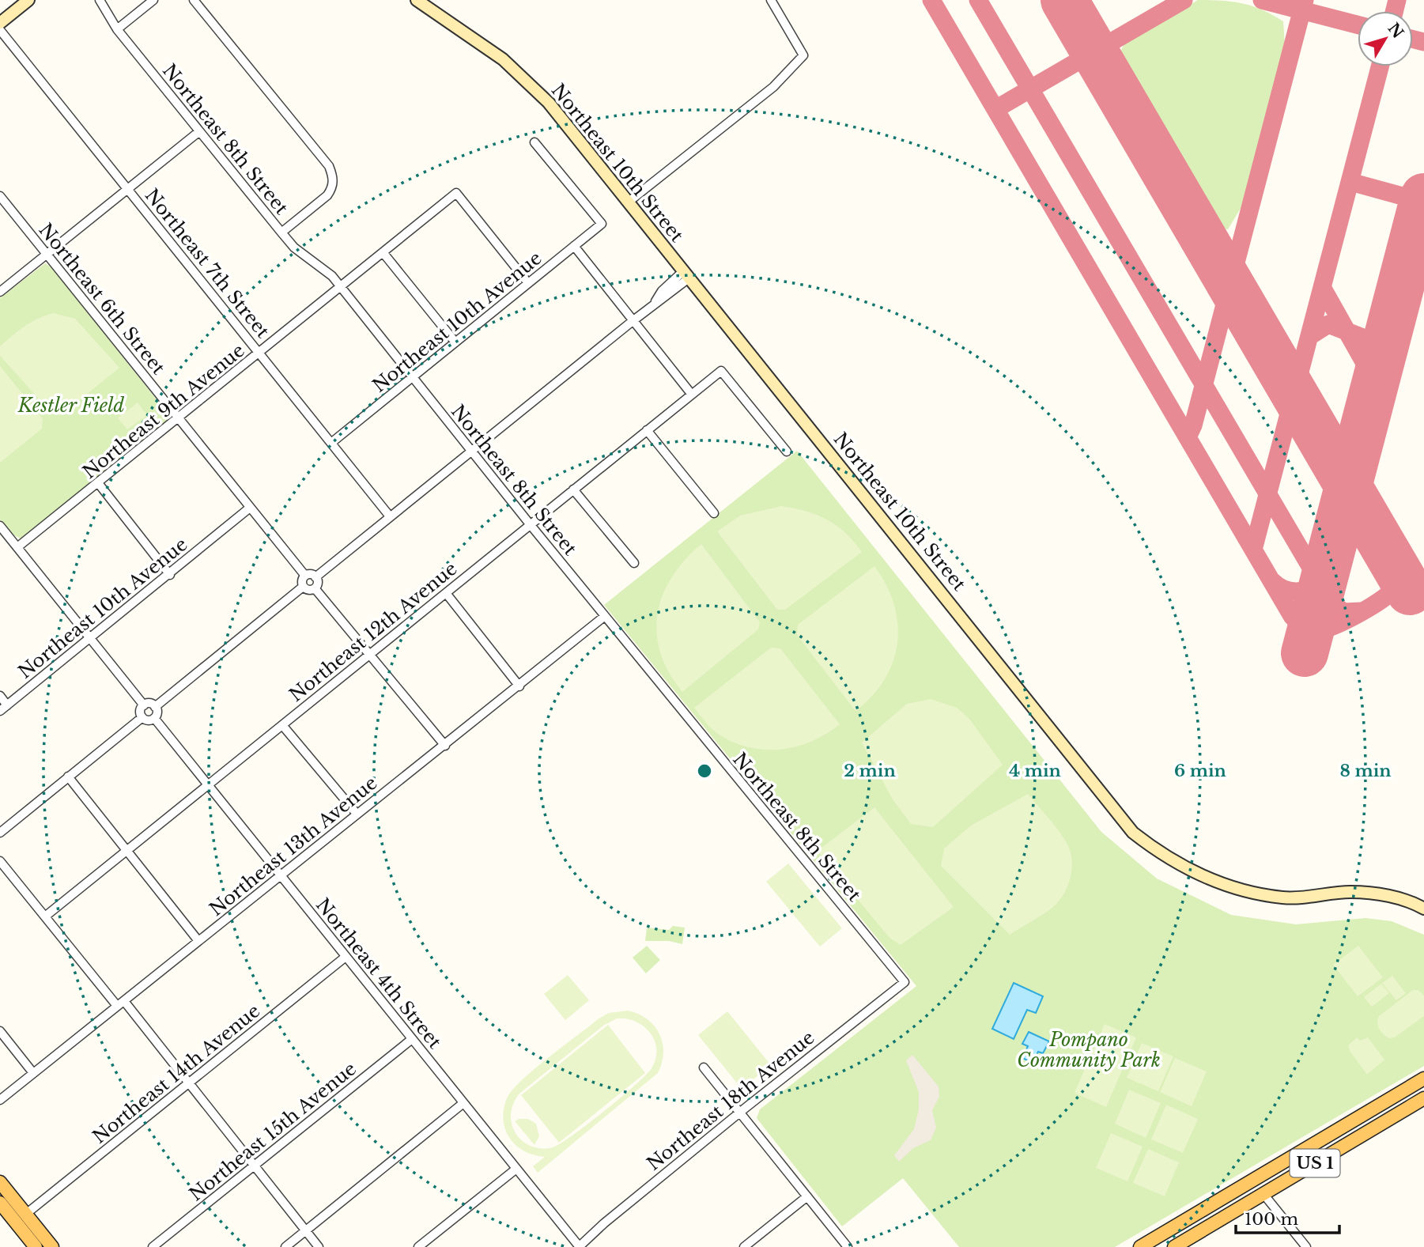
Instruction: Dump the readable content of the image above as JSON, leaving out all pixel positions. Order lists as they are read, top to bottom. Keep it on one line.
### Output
{"streets":{"main road":["US 1"],"street":["Northeast 8th Street","Northeast 10th Street","Northeast 7th Street","Northeast 6th Street","Northeast 10th Avenue","Northeast 9th Avenue","Northeast 12th Avenue","Northeast 13th Avenue","Northeast 4th Street","Northeast 14th Avenue","Northeast 18th Avenue","Northeast 15th Avenue"]},"crossings":[["Northeast 8th Street","Northeast 10th Avenue"],["Northeast 8th Street","Northeast 9th Avenue"],["Northeast 8th Street","Northeast 12th Avenue"],["Northeast 8th Street","Northeast 13th Avenue"],["Northeast 8th Street","Northeast 18th Avenue"],["Northeast 7th Street","Northeast 10th Avenue"],["Northeast 7th Street","Northeast 9th Avenue"],["Northeast 6th Street","Northeast 10th Avenue"],["Northeast 6th Street","Northeast 9th Avenue"],["Northeast 10th Avenue","Northeast 9th Avenue"],["Northeast 12th Avenue","Northeast 4th Street"],["Northeast 13th Avenue","Northeast 4th Street"],["Northeast 4th Street","Northeast 14th Avenue"],["Northeast 4th Street","Northeast 18th Avenue"],["Northeast 4th Street","Northeast 15th Avenue"]],"parks":["Kestler Field","Pompano Community Park"],"scale_bar":"100 m","north":"top right","rings":["2 min","4 min","6 min","8 min"]}
